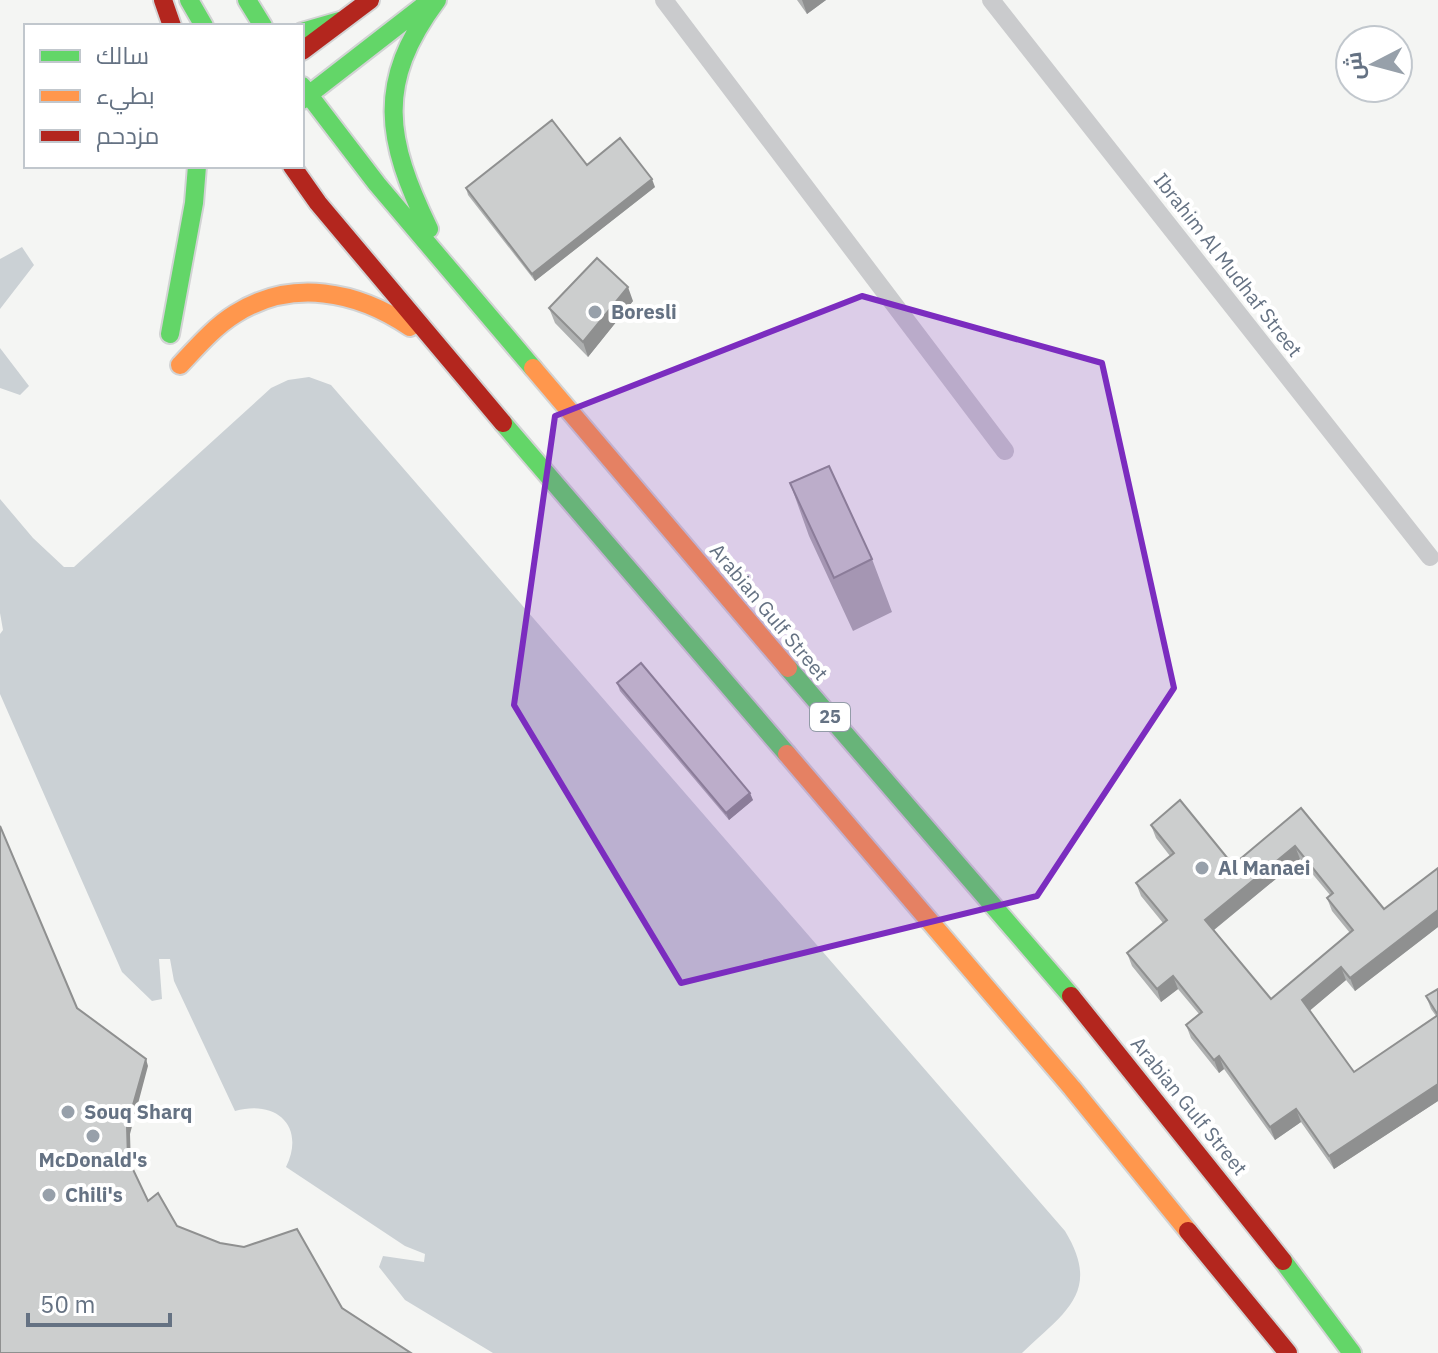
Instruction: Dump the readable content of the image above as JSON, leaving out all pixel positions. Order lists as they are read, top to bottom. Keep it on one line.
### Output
{"streets":{"main road":["Arabian Gulf Street","25"],"street":["Ibrahim Al Mudhaf Street"]},"places":["Boresli","Al Manaei","Souq Sharq","McDonald's","Chili's"],"legend":["سالك","بطيء","مزدحم"],"scale_bar":"50 m","north":"left"}
